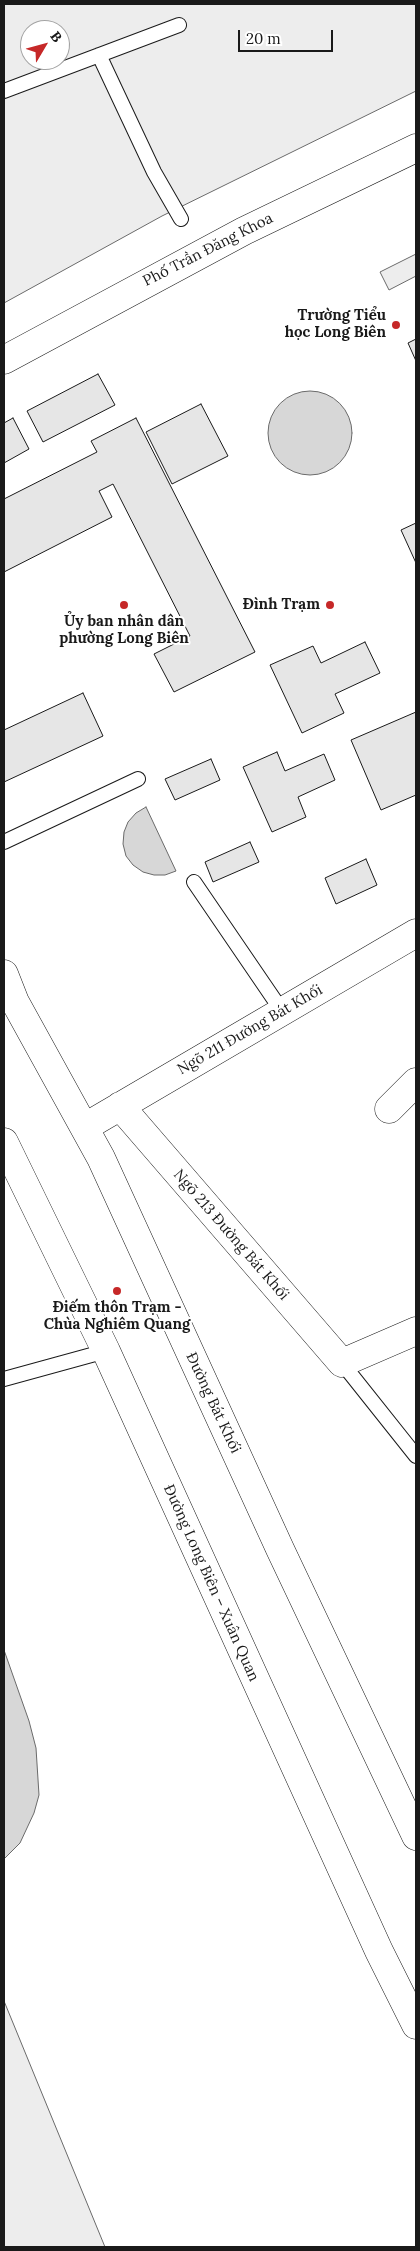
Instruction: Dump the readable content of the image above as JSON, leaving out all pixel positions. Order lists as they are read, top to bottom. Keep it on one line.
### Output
{"streets":{"street":["Phố Trần Đăng Khoa","Ngõ 211 Đường Bát Khối","Ngõ 213 Đường Bát Khối","Đường Bát Khối","Đường Long Biên – Xuân Quan"]},"crossings":[["Ngõ 211 Đường Bát Khối","Ngõ 213 Đường Bát Khối"],["Ngõ 211 Đường Bát Khối","Đường Bát Khối"]],"places":["Trường Tiểu học Long Biên","Ủy ban nhân dân phường Long Biên","Đình Trạm","Điếm thôn Trạm - Chùa Nghiêm Quang"],"scale_bar":"20 m","north":"top right"}
